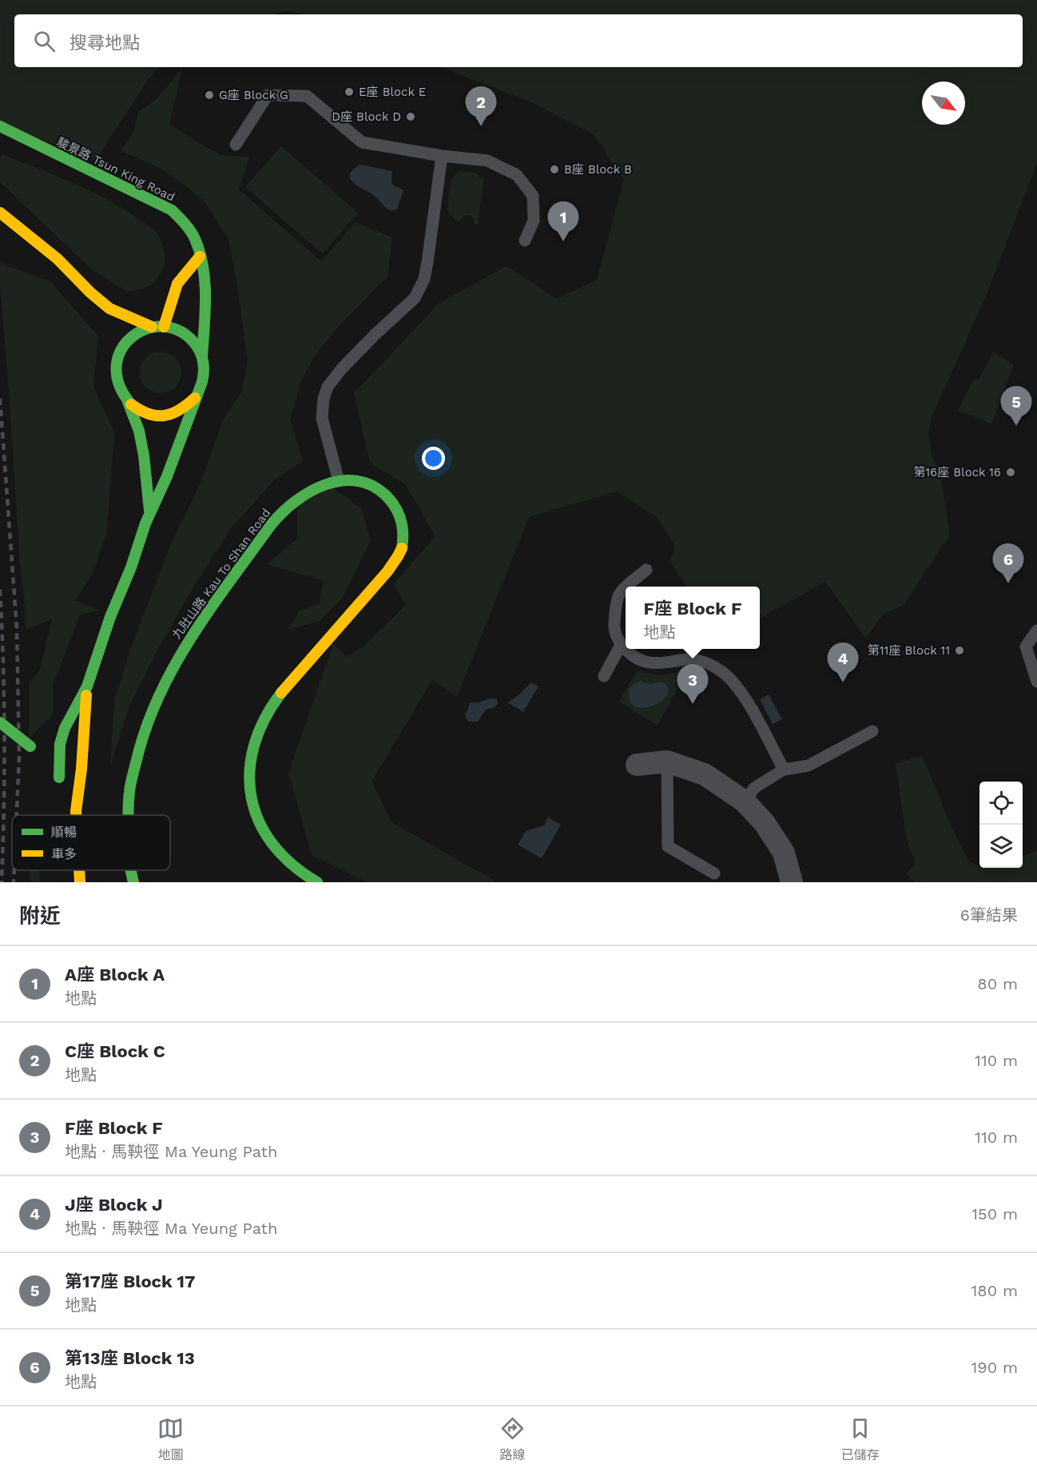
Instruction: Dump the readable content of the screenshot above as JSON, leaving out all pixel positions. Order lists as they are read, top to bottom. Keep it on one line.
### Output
{"streets":{"street":["駿景路 Tsun King Road","九肚山路 Kau To Shan Road"]},"places":["E座 Block E","G座 Block G","D座 Block D","B座 Block B","第16座 Block 16","第11座 Block 11"],"legend":["順暢","車多"],"north":"bottom right","page":{"search":"搜尋地點","pins":["2","1","5","6","4","3"],"popup":["F座 Block F","地點"],"heading":["附近","6筆結果"],"list":[{"mark":"1","name":"A座 Block A","note":"地點","value":"80 m"},{"mark":"2","name":"C座 Block C","note":"地點","value":"110 m"},{"mark":"3","name":"F座 Block F","note":"地點 · 馬鞅徑 Ma Yeung Path","value":"110 m"},{"mark":"4","name":"J座 Block J","note":"地點 · 馬鞅徑 Ma Yeung Path","value":"150 m"},{"mark":"5","name":"第17座 Block 17","note":"地點","value":"180 m"},{"mark":"6","name":"第13座 Block 13","note":"地點","value":"190 m"}],"nav":["地圖","路線","已儲存"]}}
